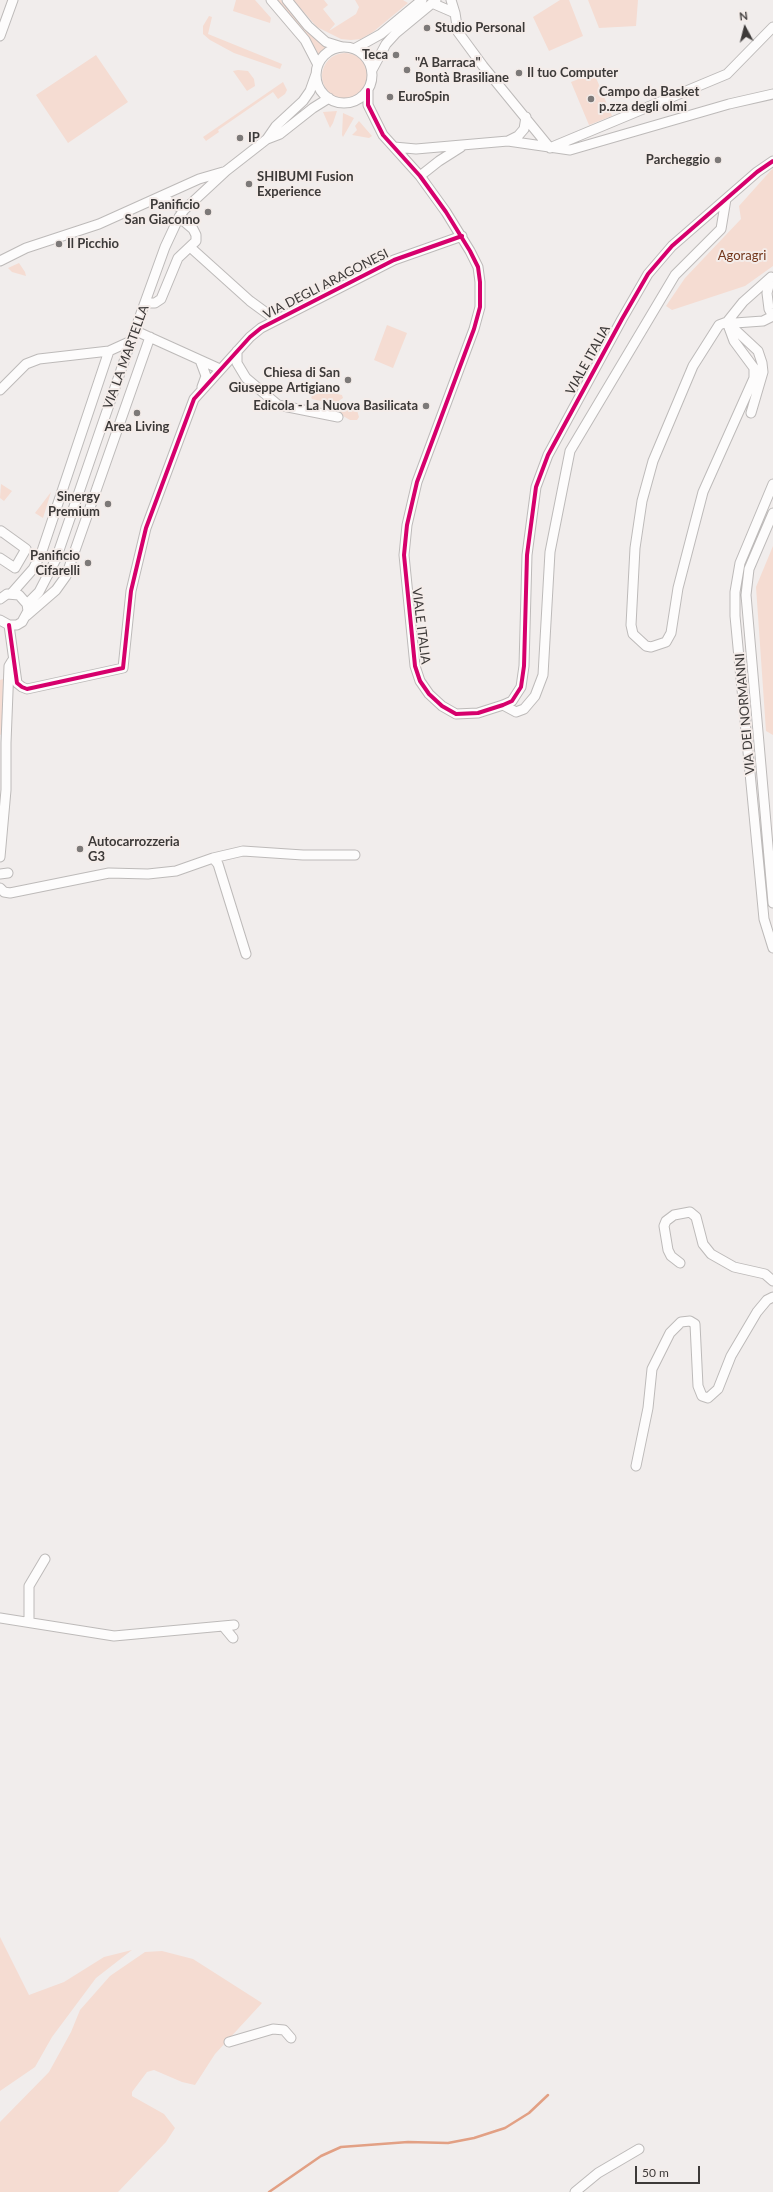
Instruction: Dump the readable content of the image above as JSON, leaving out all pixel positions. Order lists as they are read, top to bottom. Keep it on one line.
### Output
{"streets":{"street":["VIA DEGLI ARAGONESI","VIA LA MARTELLA","VIALE ITALIA","VIA DEI NORMANNI"]},"crossings":[["VIA DEGLI ARAGONESI","VIALE ITALIA"],["VIA LA MARTELLA","VIALE ITALIA"]],"parks":["Agoragri"],"places":["Studio Personal","Teca","\"A Barraca\" Bontà Brasiliane","Il tuo Computer","EuroSpin","Campo da Basket p.zza degli olmi","IP","Parcheggio","SHIBUMI Fusion Experience","Panificio San Giacomo","Il Picchio","Chiesa di San Giuseppe Artigiano","Edicola - La Nuova Basilicata","Area Living","Sinergy Premium","Panificio Cifarelli","Autocarrozzeria G3"],"scale_bar":"50 m","north":"top"}
